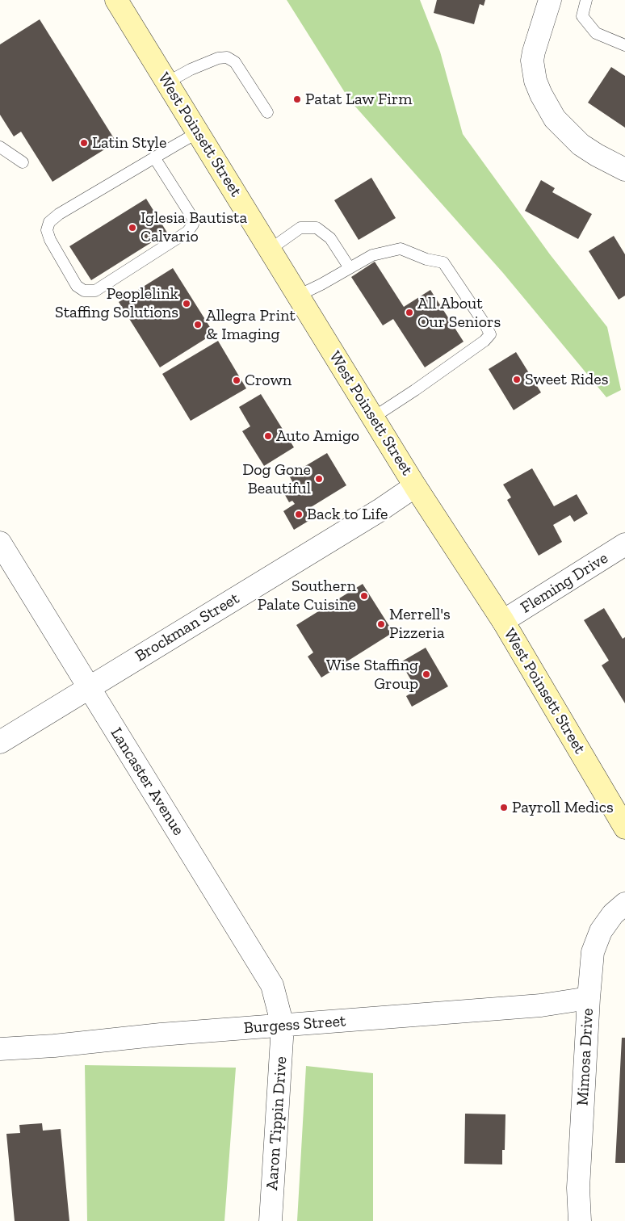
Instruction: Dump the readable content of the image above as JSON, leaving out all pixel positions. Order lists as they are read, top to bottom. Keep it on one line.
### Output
{"streets":{"main road":["West Poinsett Street"],"street":["Fleming Drive","Brockman Street","Lancaster Avenue","Burgess Street","Mimosa Drive","Aaron Tippin Drive"]},"crossings":[["West Poinsett Street","Fleming Drive"],["West Poinsett Street","Brockman Street"],["Brockman Street","Lancaster Avenue"],["Lancaster Avenue","Burgess Street"],["Lancaster Avenue","Aaron Tippin Drive"],["Burgess Street","Mimosa Drive"],["Burgess Street","Aaron Tippin Drive"]],"places":["Patat Law Firm","Latin Style","Iglesia Bautista Calvario","Peoplelink Staffing Solutions","All About Our Seniors","Allegra Print & Imaging","Sweet Rides","Crown","Auto Amigo","Dog Gone Beautiful","Back to Life","Southern Palate Cuisine","Merrell's Pizzeria","Wise Staffing Group","Payroll Medics"]}
